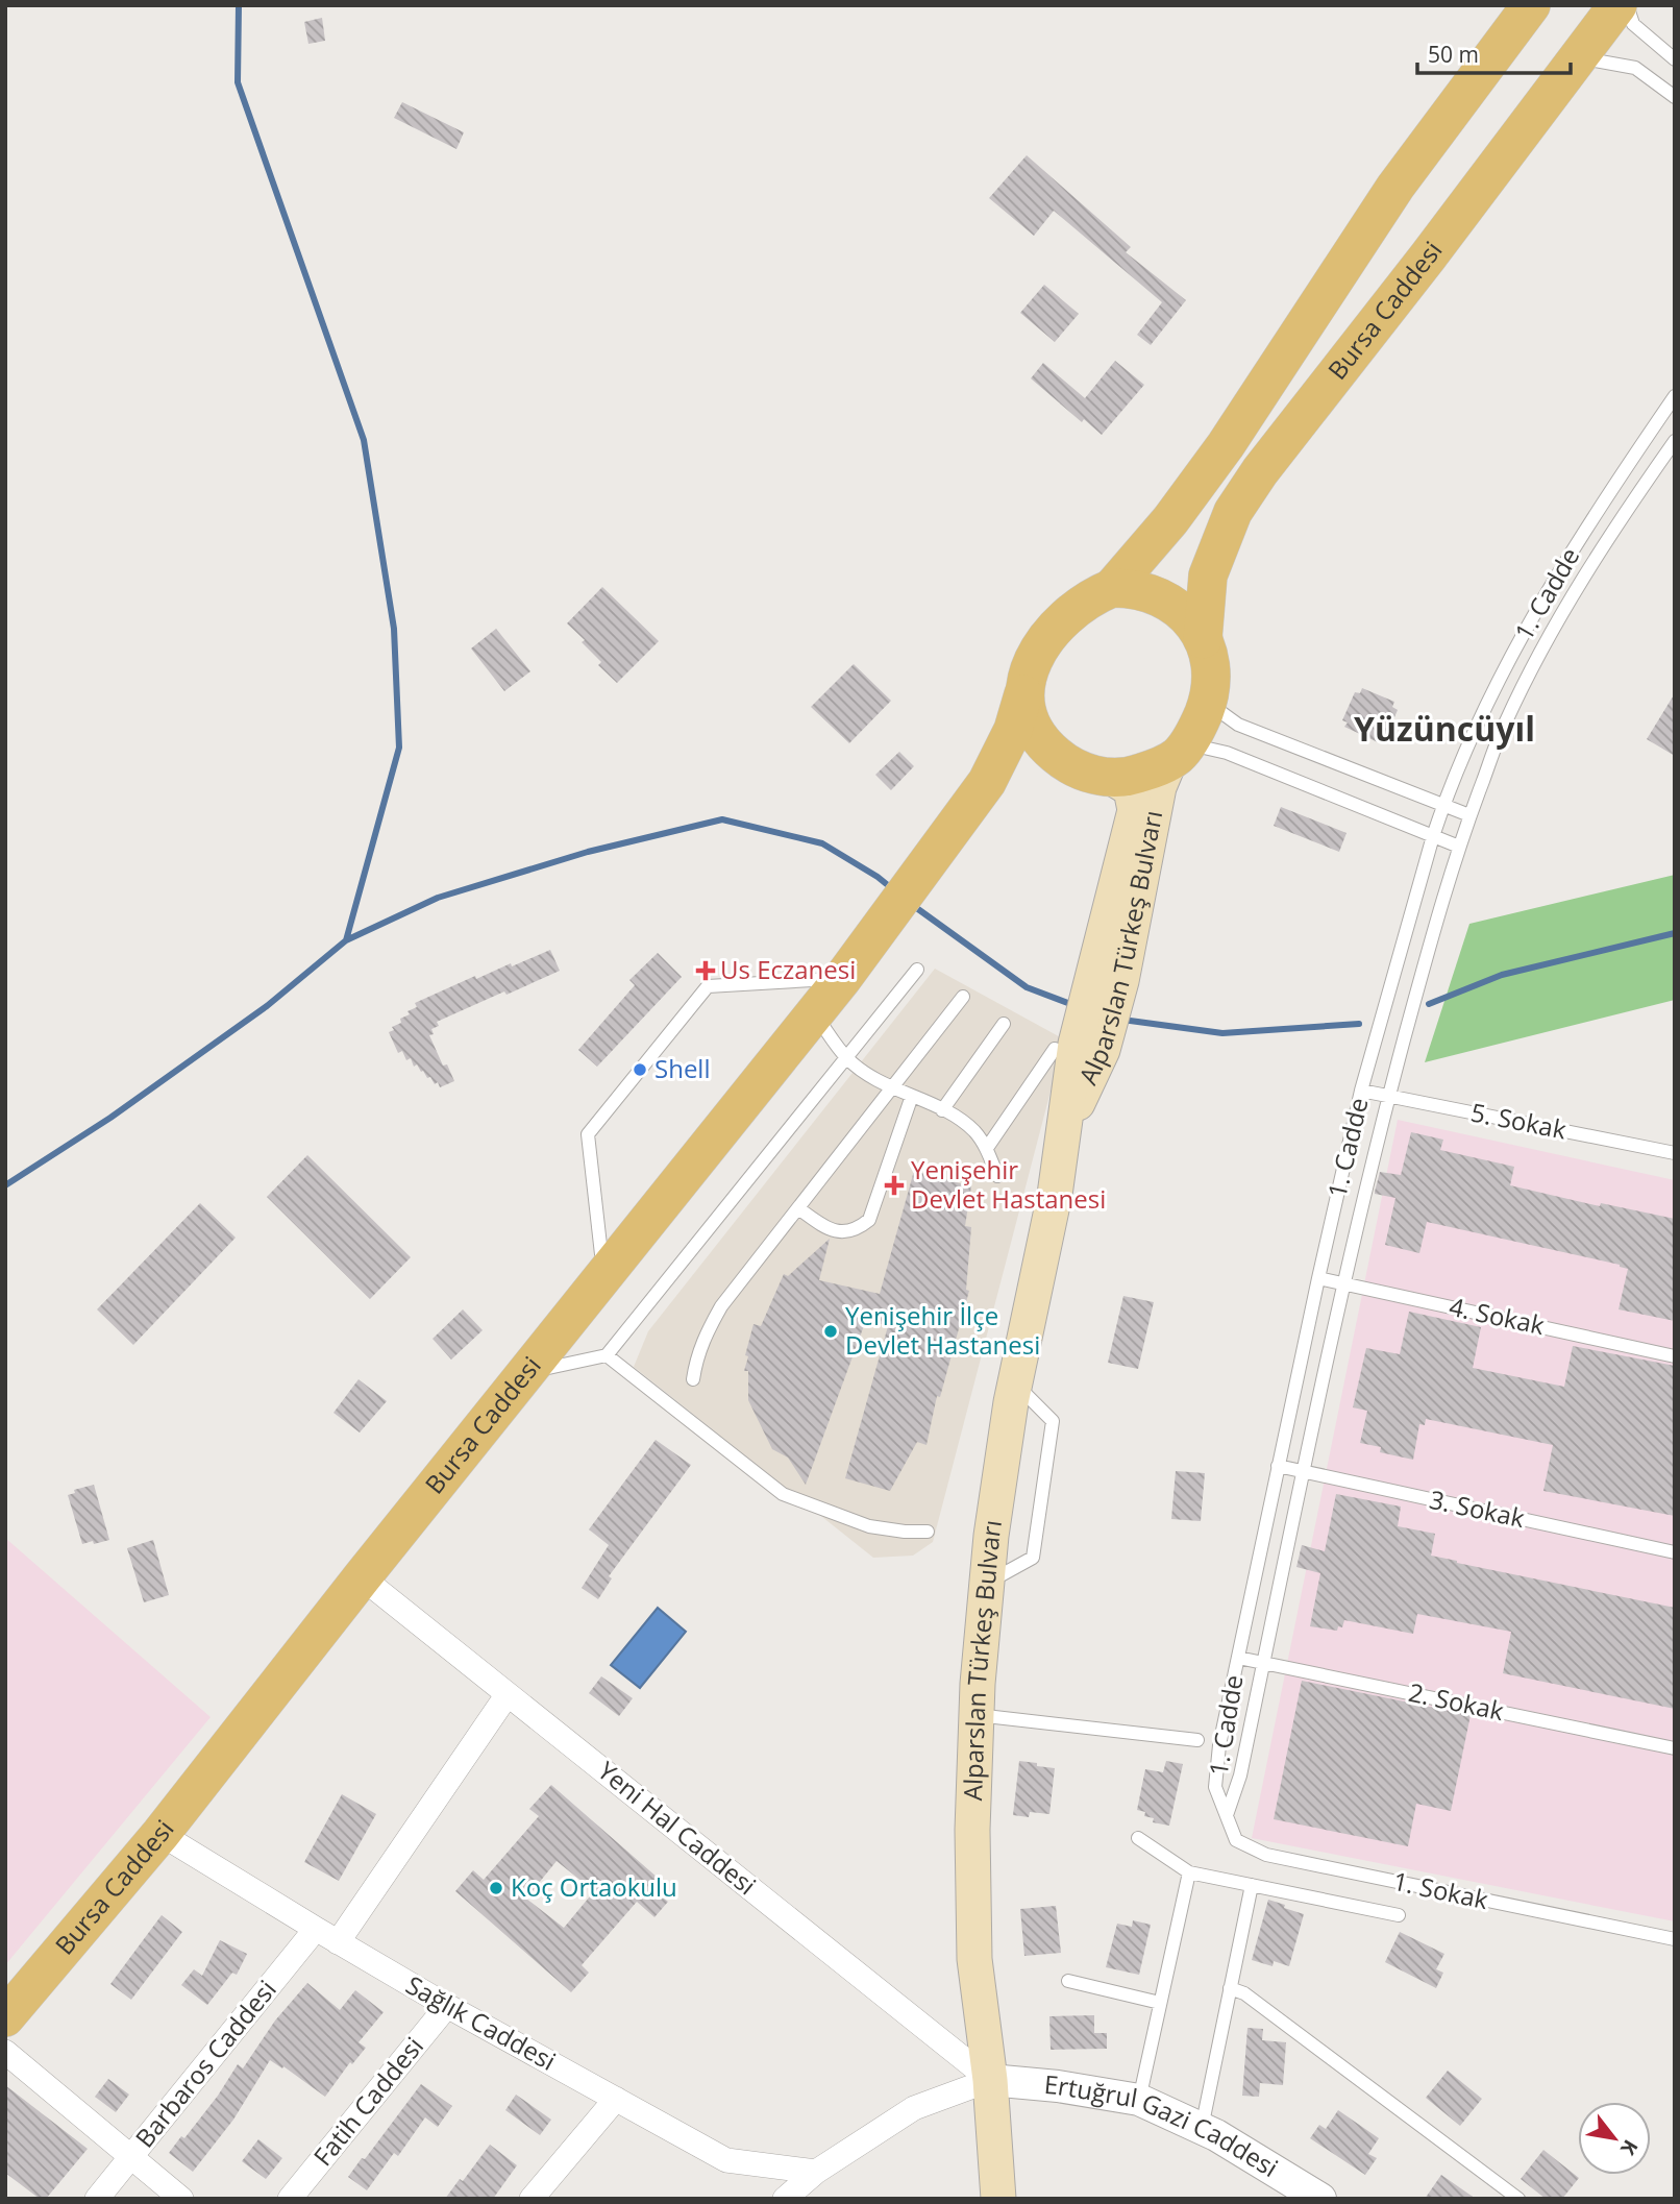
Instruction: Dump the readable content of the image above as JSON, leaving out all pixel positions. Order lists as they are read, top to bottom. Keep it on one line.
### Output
{"streets":{"main road":["Bursa Caddesi","Alparslan Türkeş Bulvarı"],"street":["Yeni Hal Caddesi","Sağlık Caddesi","Barbaros Caddesi","Fatih Caddesi","Ertuğrul Gazi Caddesi"],"lane":["1. Cadde","5. Sokak","4. Sokak","3. Sokak","2. Sokak","1. Sokak"]},"crossings":[["Bursa Caddesi","Alparslan Türkeş Bulvarı"],["Bursa Caddesi","Yeni Hal Caddesi"],["Bursa Caddesi","Sağlık Caddesi"],["1. Cadde","5. Sokak"],["1. Cadde","4. Sokak"],["1. Cadde","3. Sokak"],["1. Cadde","2. Sokak"],["1. Cadde","1. Sokak"],["Alparslan Türkeş Bulvarı","Yeni Hal Caddesi"],["Alparslan Türkeş Bulvarı","Ertuğrul Gazi Caddesi"],["Yeni Hal Caddesi","Ertuğrul Gazi Caddesi"],["Sağlık Caddesi","Barbaros Caddesi"],["Sağlık Caddesi","Fatih Caddesi"]],"districts":["Yüzüncüyıl"],"places":{"health":["Us Eczanesi","Yenişehir Devlet Hastanesi"],"other":["Shell","Yenişehir İlçe Devlet Hastanesi","Koç Ortaokulu"]},"scale_bar":"50 m","north":"bottom right"}
